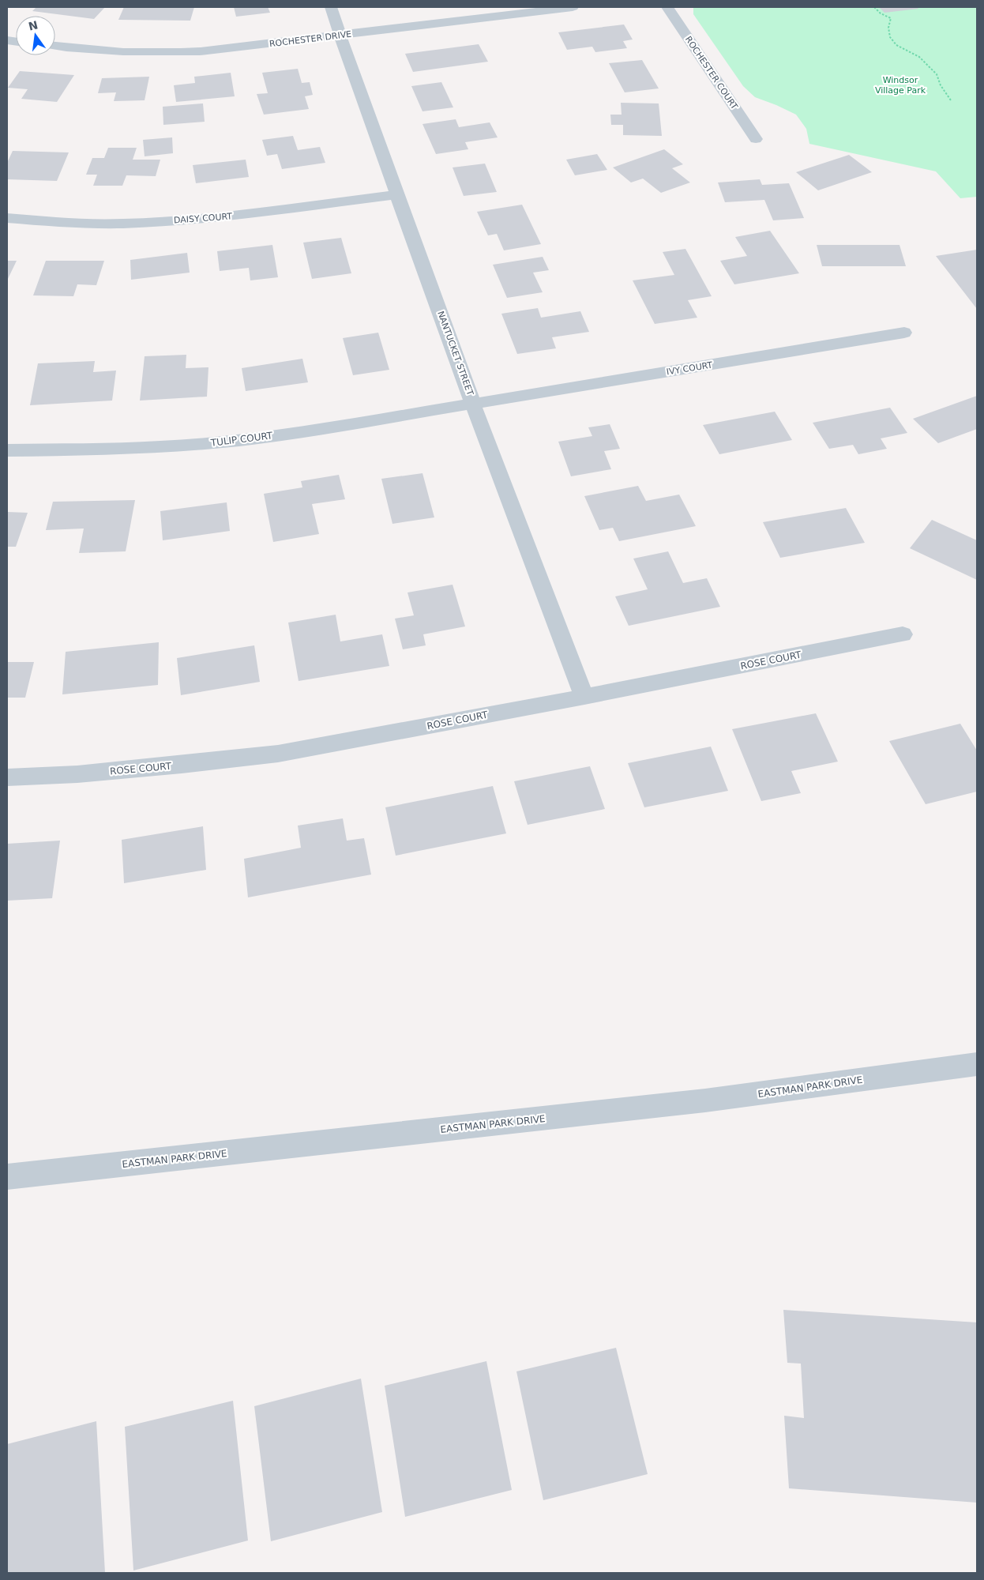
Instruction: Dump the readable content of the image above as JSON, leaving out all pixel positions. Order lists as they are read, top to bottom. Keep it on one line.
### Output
{"streets":{"street":["ROCHESTER DRIVE","ROCHESTER COURT","DAISY COURT","NANTUCKET STREET","IVY COURT","TULIP COURT","ROSE COURT","EASTMAN PARK DRIVE"]},"crossings":[["ROCHESTER DRIVE","NANTUCKET STREET"],["DAISY COURT","NANTUCKET STREET"],["NANTUCKET STREET","IVY COURT"],["NANTUCKET STREET","TULIP COURT"],["NANTUCKET STREET","ROSE COURT"],["IVY COURT","TULIP COURT"]],"parks":["Windsor Village Park"],"north":"top"}
